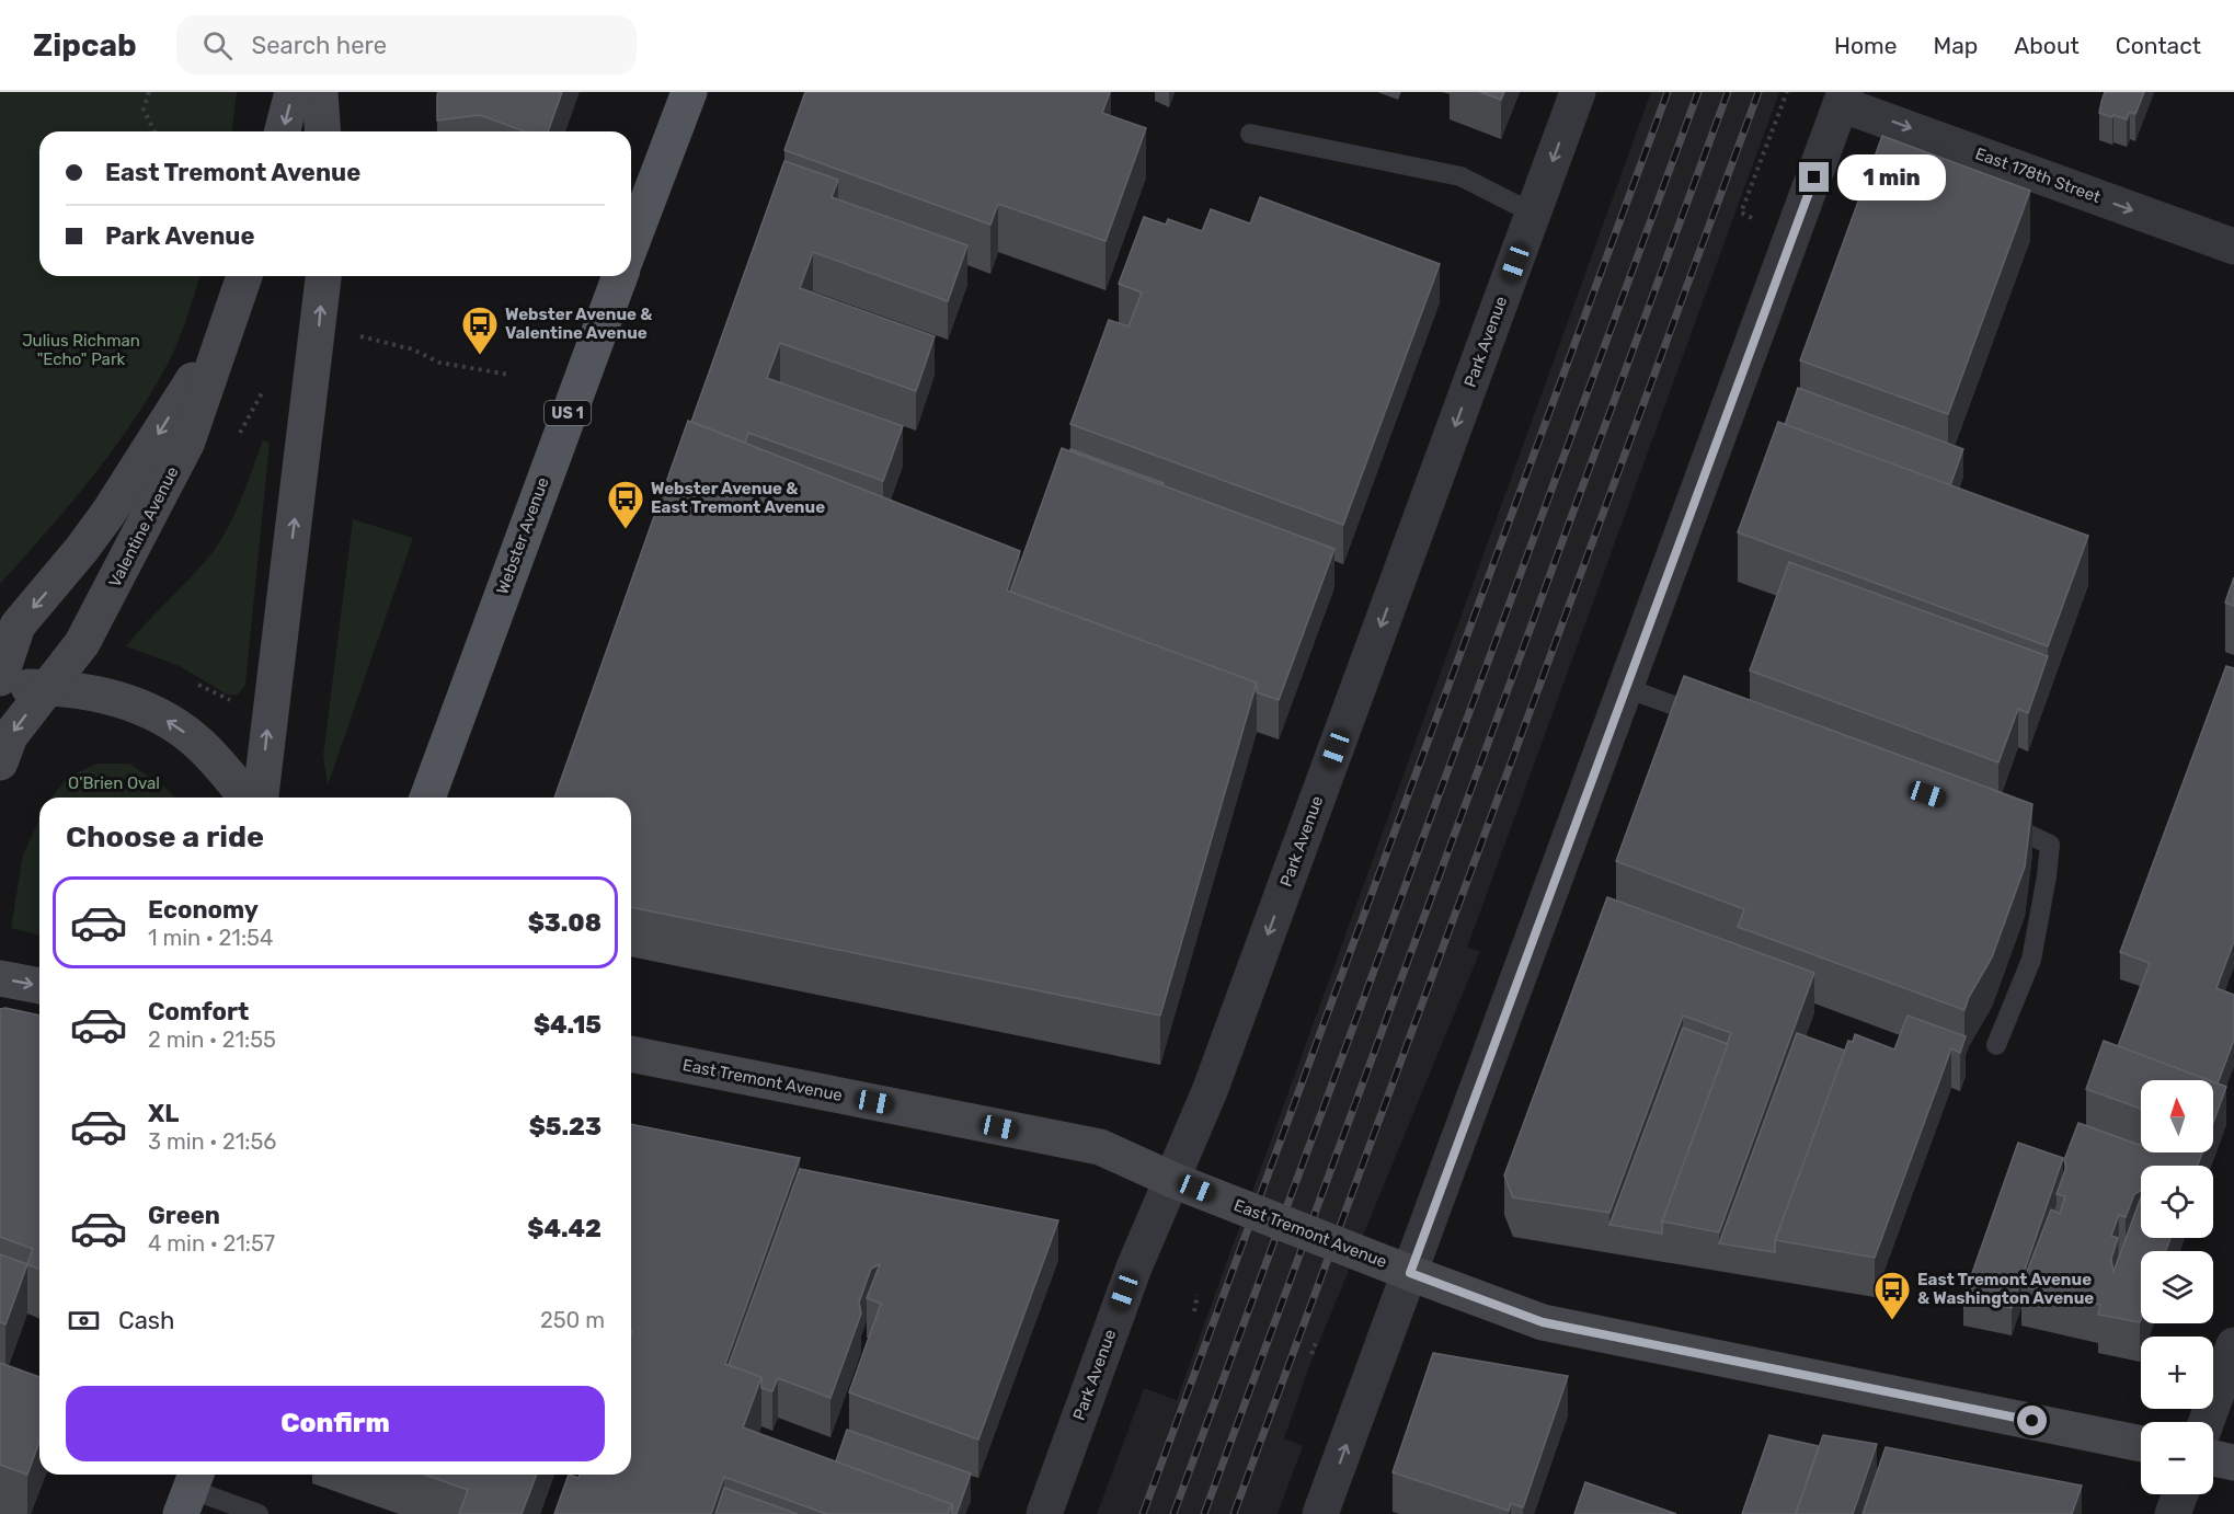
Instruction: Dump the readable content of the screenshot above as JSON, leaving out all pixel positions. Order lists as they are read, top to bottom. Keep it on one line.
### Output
{"streets":{"main road":["US 1","Valentine Avenue","Webster Avenue","East Tremont Avenue"],"street":["East 178th Street","Park Avenue"]},"crossings":[["Park Avenue","East Tremont Avenue"]],"one_way":["East 178th Street"],"parks":["Julius Richman \"Echo\" Park","O'Brien Oval"],"places":{"bus stop":["Webster Avenue & Valentine Avenue","Webster Avenue & East Tremont Avenue","East Tremont Avenue & Washington Avenue"]},"north":"top","page":{"header":"Zipcab","search":"Search here","nav":["Home","Map","About","Contact"],"banner":["East Tremont Avenue","Park Avenue"],"bubble":"1 min","heading":"Choose a ride","list":[{"name":"Economy","note":"1 min · 21:54","value":"$3.08"},{"name":"Comfort","note":"2 min · 21:55","value":"$4.15"},{"name":"XL","note":"3 min · 21:56","value":"$5.23"},{"name":"Green","note":"4 min · 21:57","value":"$4.42"}],"map_buttons":["+","−"],"pay":["Cash","250 m"],"buttons":"Confirm"}}
